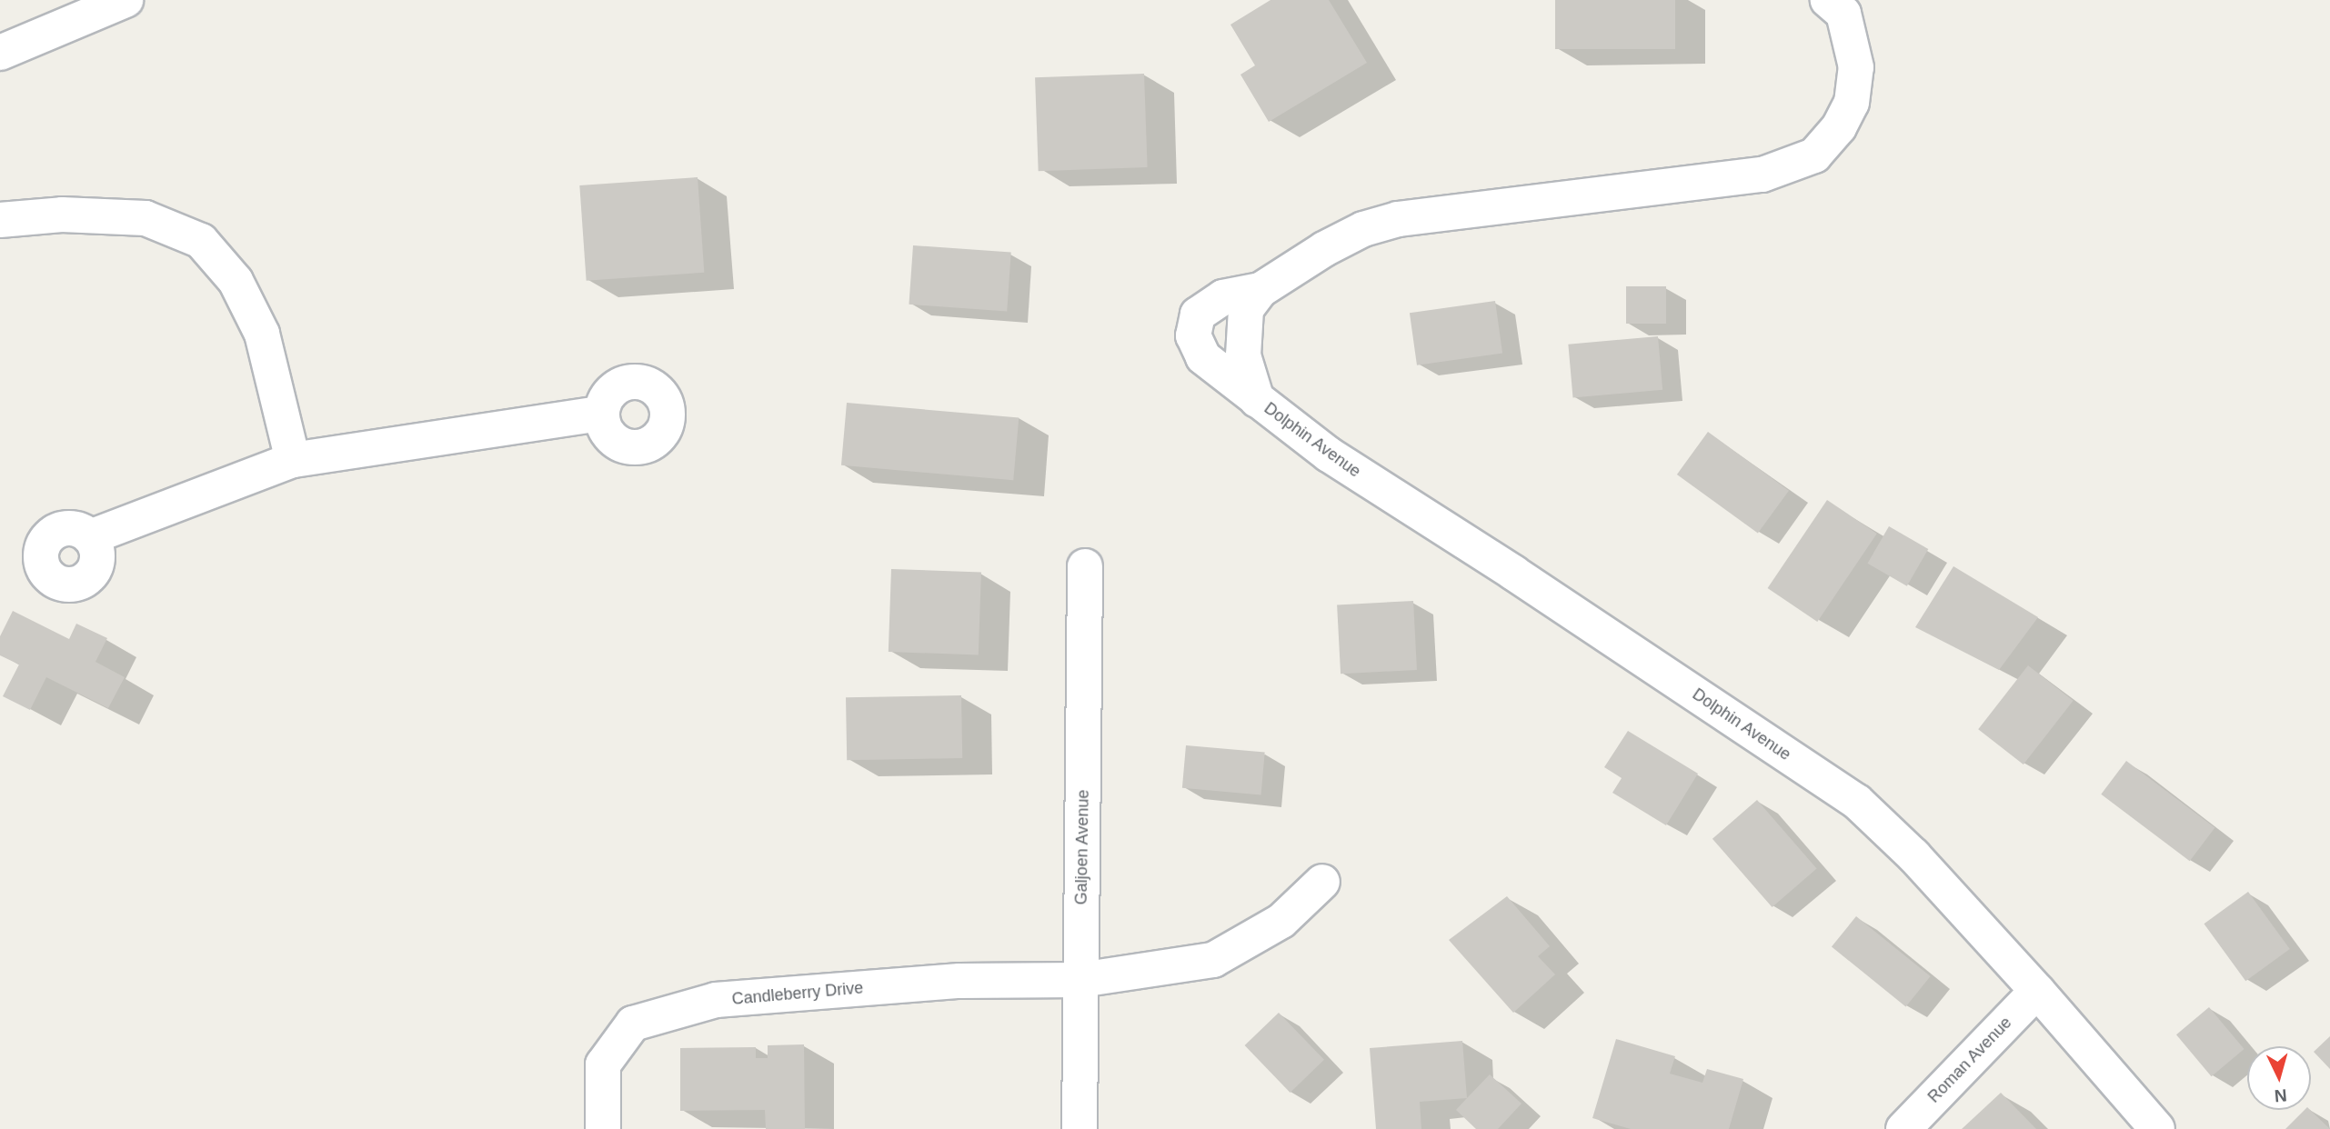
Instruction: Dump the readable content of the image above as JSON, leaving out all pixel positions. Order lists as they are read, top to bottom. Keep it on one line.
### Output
{"streets":{"street":["Dolphin Avenue","Galjoen Avenue","Candleberry Drive","Roman Avenue"]},"crossings":[["Dolphin Avenue","Roman Avenue"],["Galjoen Avenue","Candleberry Drive"]],"north":"bottom"}
